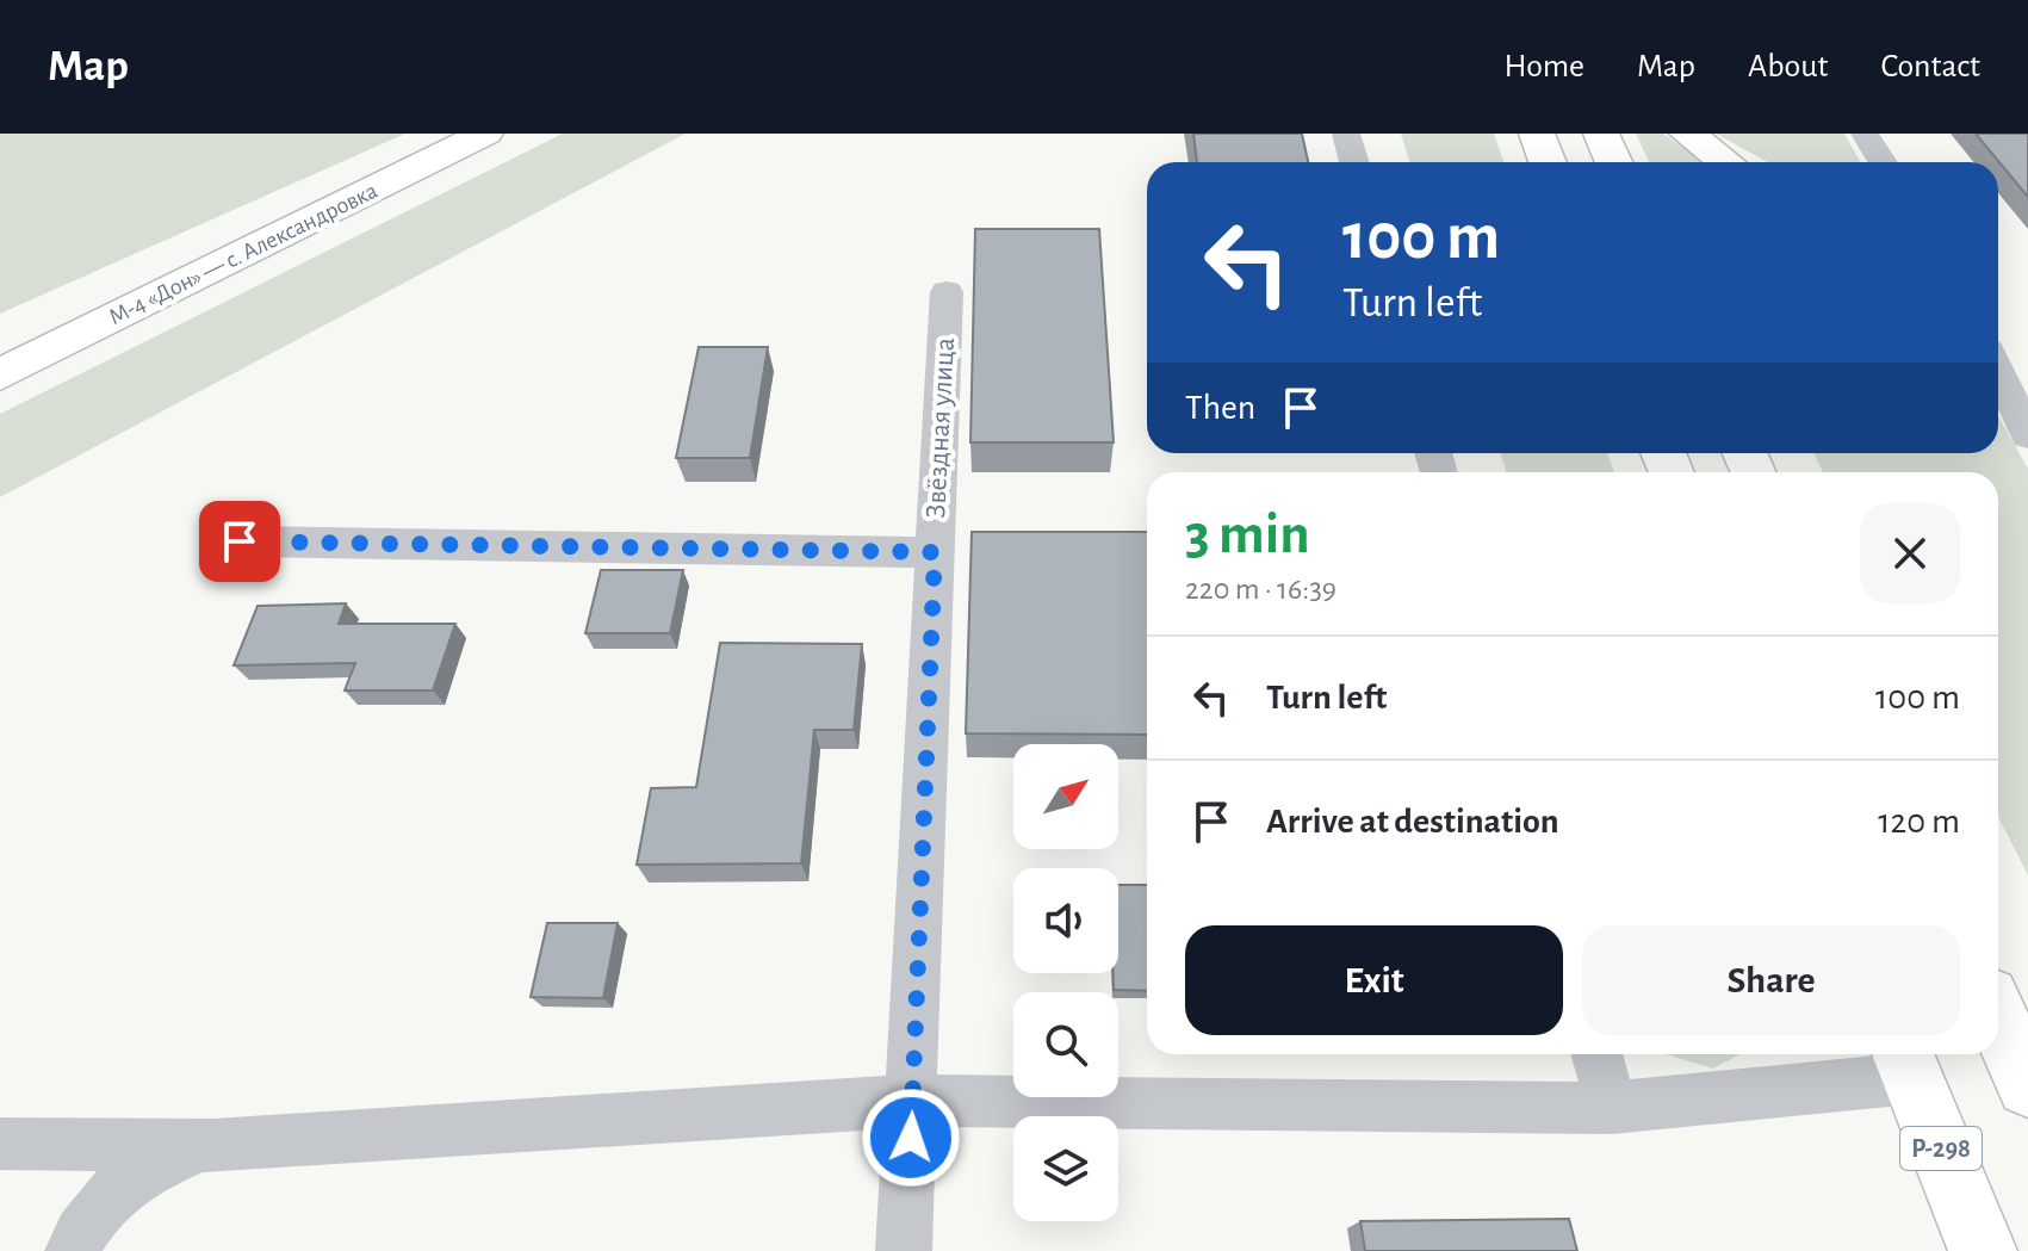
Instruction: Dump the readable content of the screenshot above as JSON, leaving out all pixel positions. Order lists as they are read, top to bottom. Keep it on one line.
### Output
{"streets":{"main road":["М-4 «Дон» — с. Александровка","Р-298"],"street":["Звёздная улица"]},"north":"top right","page":{"header":"Map","nav":["Home","Map","About","Contact"],"turn":["100 m","Turn left"],"then":"Then","heading":["3 min","220 m · 16:39"],"list":[{"name":"Turn left","value":"100 m"},{"name":"Arrive at destination","value":"120 m"}],"buttons":["Exit","Share"]}}
